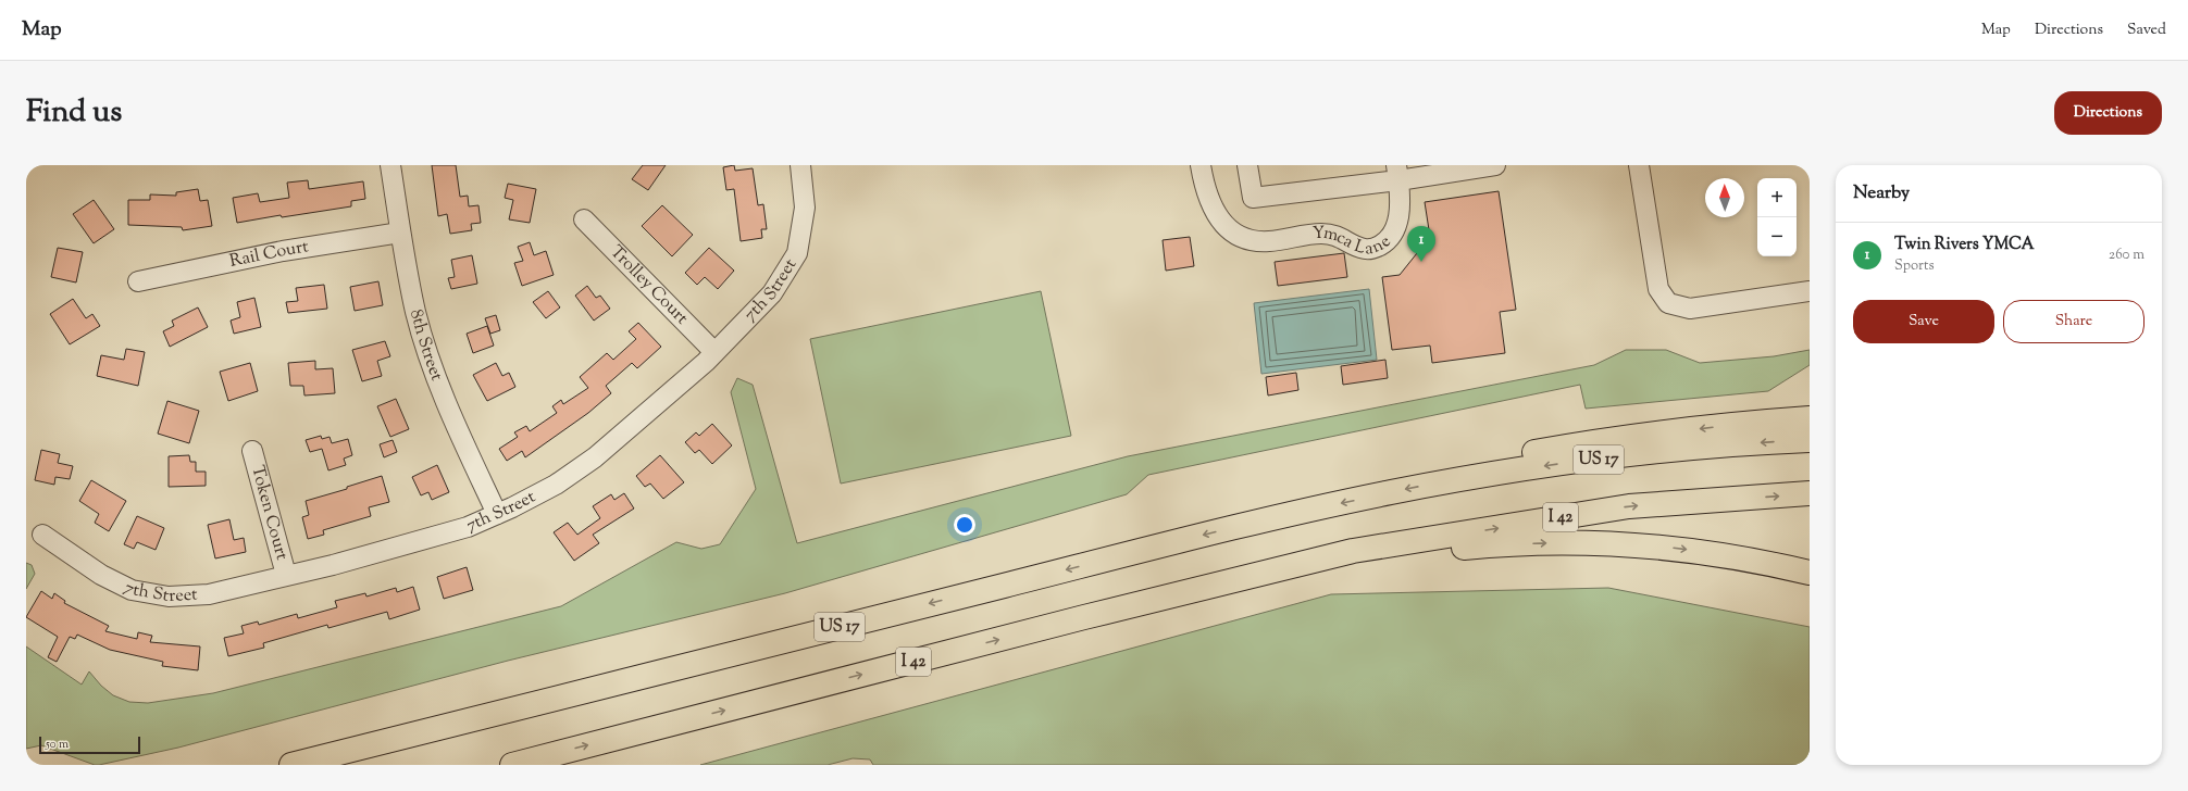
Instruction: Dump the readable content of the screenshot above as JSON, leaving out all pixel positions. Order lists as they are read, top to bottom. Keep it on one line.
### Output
{"streets":{"highway":["US 17","I 42"],"street":["Ymca Lane","Rail Court","Trolley Court","7th Street","8th Street","Token Court"]},"crossings":[["Rail Court","8th Street"],["Trolley Court","7th Street"],["7th Street","8th Street"],["7th Street","Token Court"]],"scale_bar":"50 m","north":"top","page":{"header":"Map","nav":["Map","Directions","Saved"],"title":"Find us","buttons":["Directions",["Save","Share"]],"heading":"Nearby","map_buttons":["+","−"],"list":[{"mark":"1","name":"Twin Rivers YMCA","note":"Sports","value":"260 m"}],"pins":"1","scale":"50 m"}}
